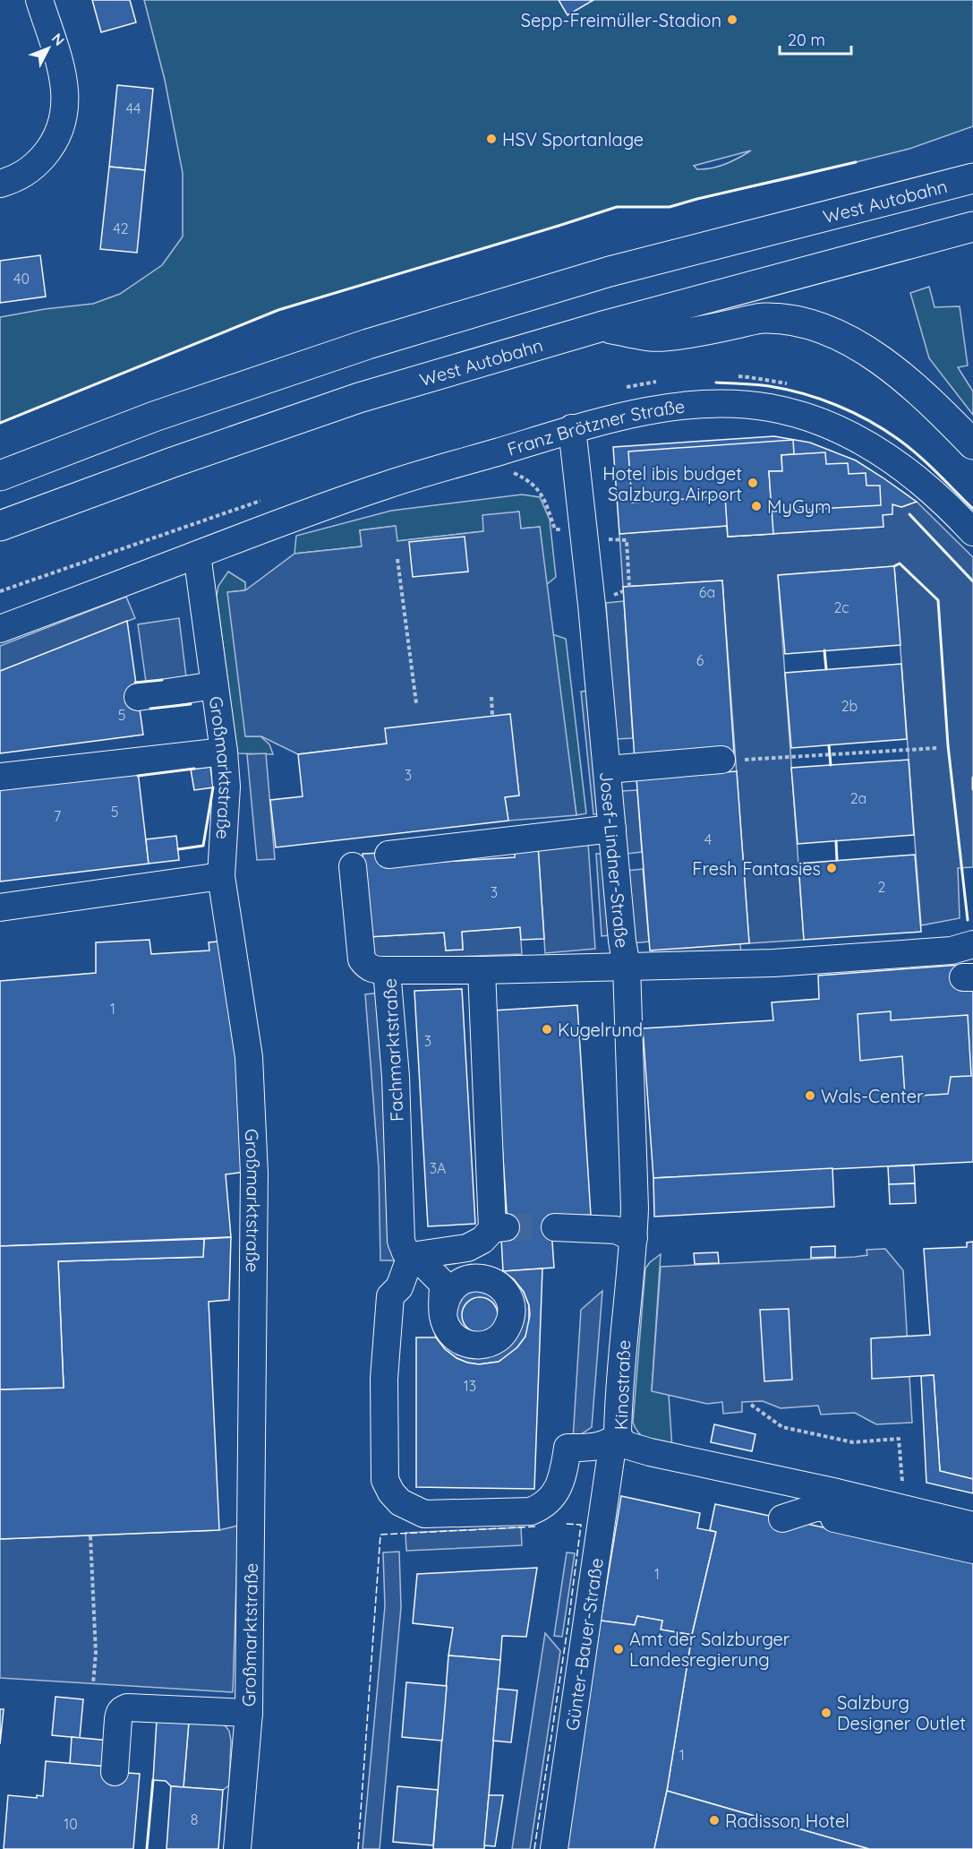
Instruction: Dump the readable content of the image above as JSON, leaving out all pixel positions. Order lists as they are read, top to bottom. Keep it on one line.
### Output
{"streets":{"highway":["West Autobahn"],"street":["Franz Brötzner Straße","Großmarktstraße","Josef-Lindner-Straße","Fachmarktstraße","Kinostraße","Günter-Bauer-Straße"]},"crossings":[["Franz Brötzner Straße","Großmarktstraße"],["Franz Brötzner Straße","Josef-Lindner-Straße"],["Josef-Lindner-Straße","Fachmarktstraße"],["Josef-Lindner-Straße","Kinostraße"],["Fachmarktstraße","Kinostraße"],["Kinostraße","Günter-Bauer-Straße"]],"places":["Sepp-Freimüller-Stadion","HSV Sportanlage","Hotel ibis budget Salzburg Airport","MyGym","Fresh Fantasies","Kugelrund","Wals-Center","Amt der Salzburger Landesregierung","Salzburg Designer Outlet","Radisson Hotel"],"house_numbers":["44","42","40","6a","2c","6","2b","5","3","2a","5","7","4","2","3","1","3","3A","13","1","1","8","10"],"scale_bar":"20 m","north":"top right"}
